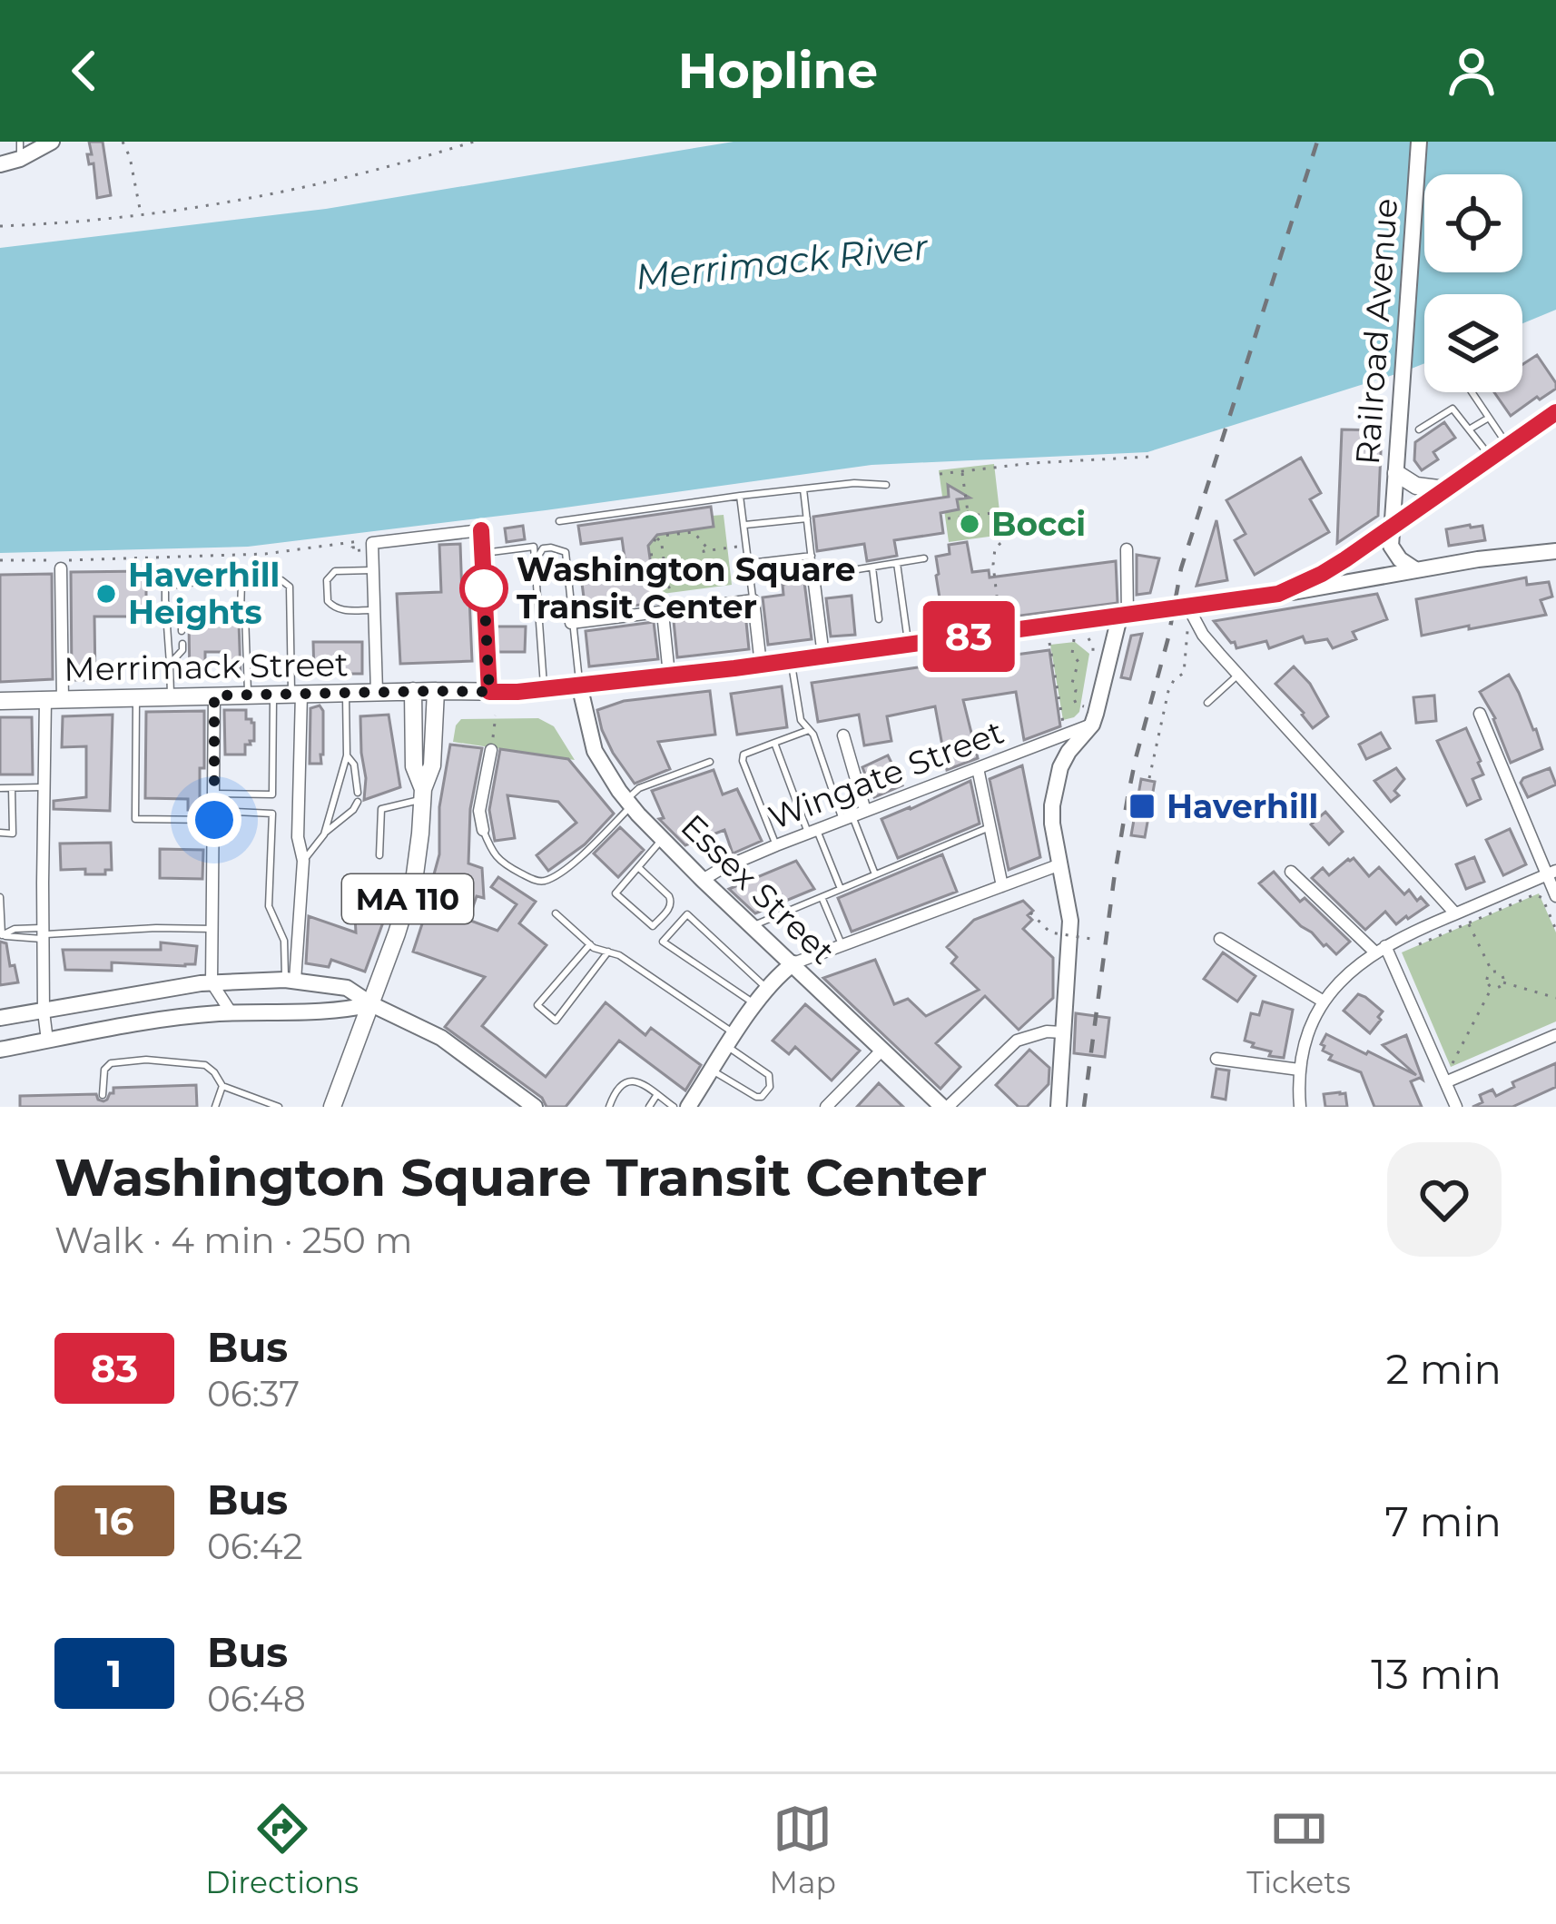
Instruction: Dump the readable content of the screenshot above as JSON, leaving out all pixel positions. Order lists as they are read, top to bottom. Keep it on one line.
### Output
{"streets":{"main road":["Railroad Avenue","Merrimack Street","Essex Street","MA 110"],"street":["Wingate Street"]},"crossings":[["Railroad Avenue","Merrimack Street"],["Merrimack Street","Essex Street"],["Merrimack Street","MA 110"],["Wingate Street","Essex Street"]],"water":["Merrimack River"],"places":{"other":["Bocci","Washington Square Transit Center","Haverhill Heights"],"transit":["Haverhill"]},"lines":["bus line 83"],"page":{"header":"Hopline","on_map":"83","heading":["Washington Square Transit Center","Walk · 4 min · 250 m"],"list":[{"mark":"83","name":"Bus","note":"06:37","value":"2 min"},{"mark":"16","name":"Bus","note":"06:42","value":"7 min"},{"mark":"1","name":"Bus","note":"06:48","value":"13 min"}],"tabs":["Directions","Map","Tickets"]}}
